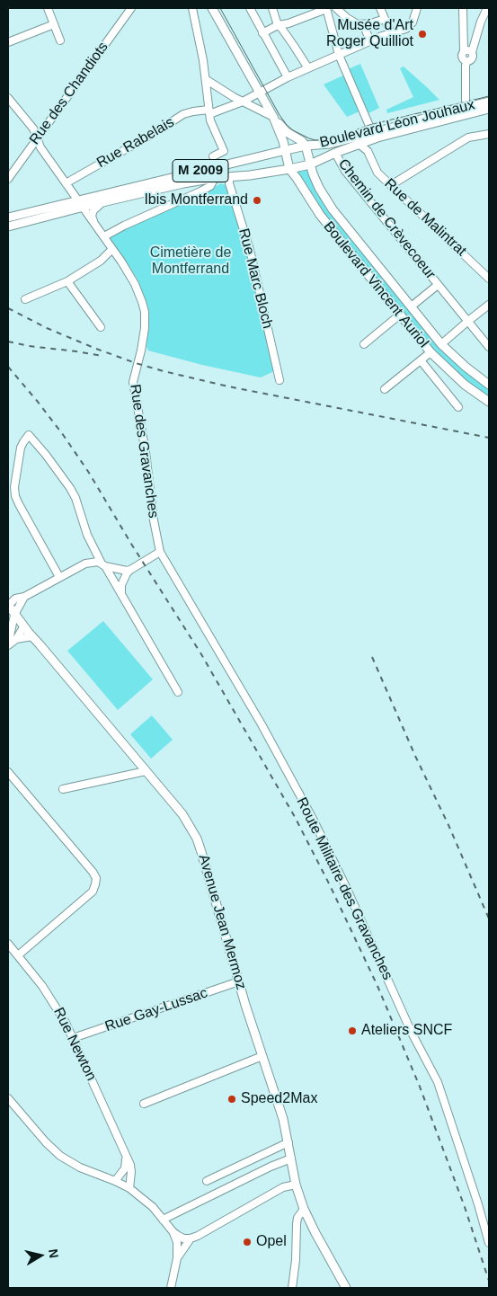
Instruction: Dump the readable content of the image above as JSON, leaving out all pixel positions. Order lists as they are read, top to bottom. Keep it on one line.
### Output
{"streets":{"main road":["Boulevard Léon Jouhaux","M 2009","Boulevard Vincent Auriol","Avenue Jean Mermoz"],"street":["Rue des Chandiots","Rue Rabelais","Rue de Malintrat","Chemin de Crèvecoeur","Rue Marc Bloch","Rue des Gravanches","Route Militaire des Gravanches","Rue Gay-Lussac","Rue Newton"]},"crossings":[["Rue des Chandiots","Rue des Gravanches"],["Boulevard Léon Jouhaux","Rue Rabelais"],["Boulevard Léon Jouhaux","M 2009"],["Boulevard Léon Jouhaux","Rue de Malintrat"],["Boulevard Léon Jouhaux","Chemin de Crèvecoeur"],["Boulevard Léon Jouhaux","Boulevard Vincent Auriol"],["Rue Rabelais","Rue des Gravanches"],["M 2009","Rue Marc Bloch"],["M 2009","Boulevard Vincent Auriol"],["M 2009","Rue des Gravanches"],["Rue des Gravanches","Route Militaire des Gravanches"],["Avenue Jean Mermoz","Rue Gay-Lussac"],["Rue Gay-Lussac","Rue Newton"]],"parks":["Cimetière de Montferrand"],"places":["Musée d'Art Roger Quilliot","Ibis Montferrand","Ateliers SNCF","Speed2Max","Opel"],"north":"right"}
